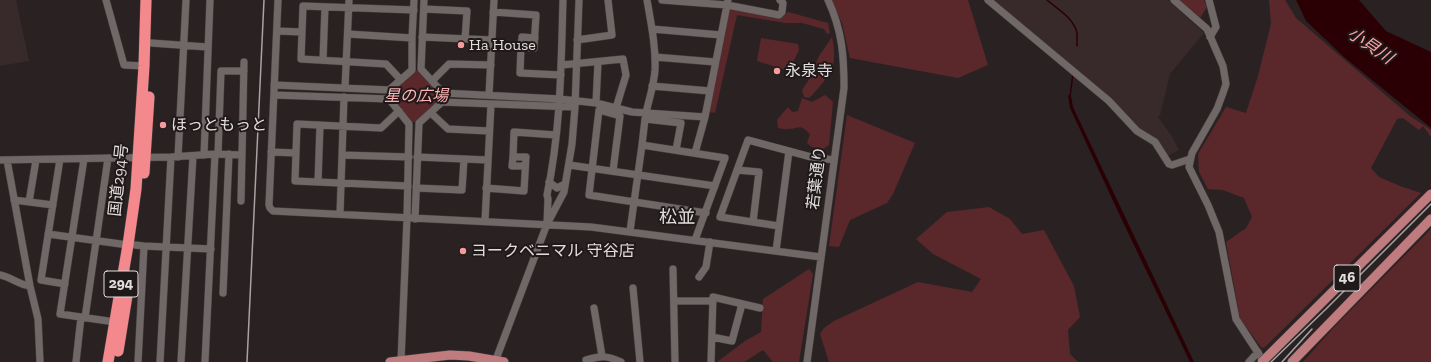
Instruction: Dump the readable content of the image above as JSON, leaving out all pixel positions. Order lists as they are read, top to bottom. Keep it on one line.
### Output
{"streets":{"highway":["国道294号","294"],"main road":["46"],"street":["若葉通り"]},"districts":["松並"],"water":["小貝川"],"parks":["星の広場"],"places":["Ha House","永泉寺","ほっともっと","ヨークベニマル 守谷店"]}
